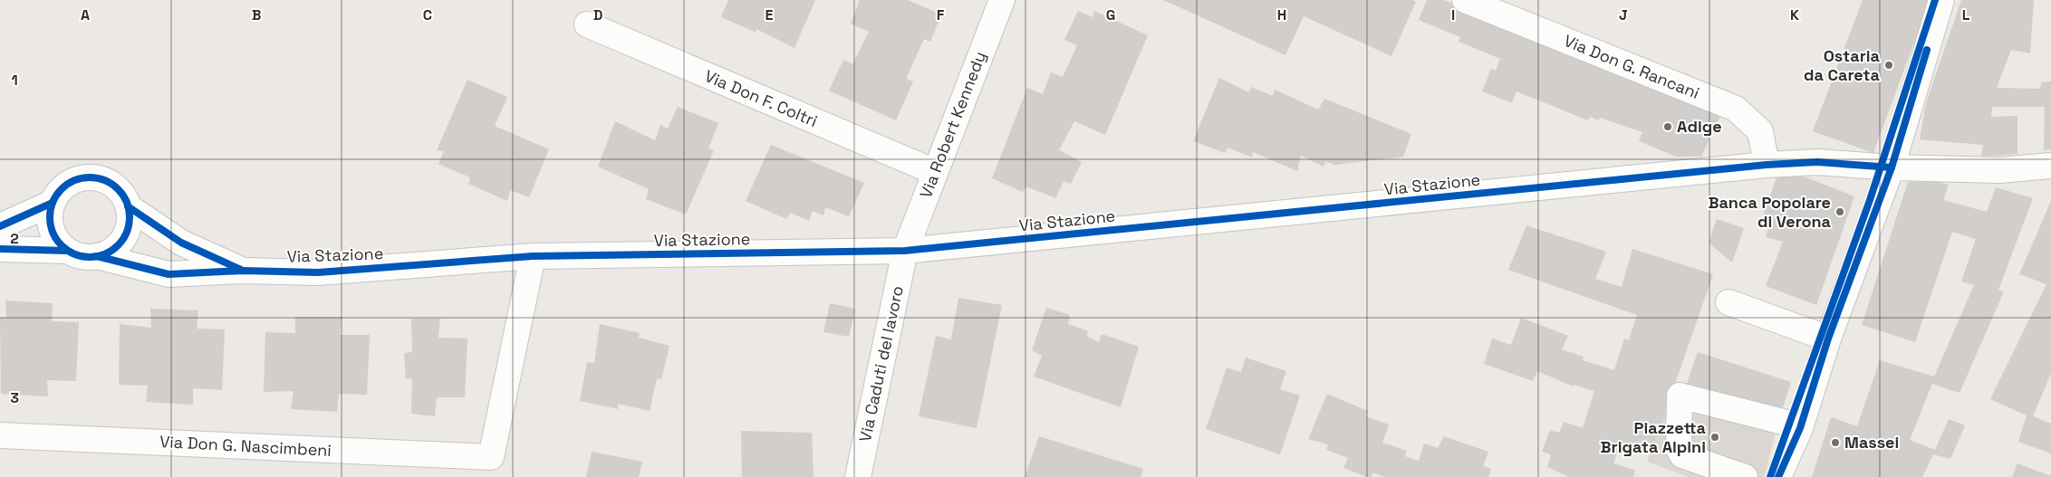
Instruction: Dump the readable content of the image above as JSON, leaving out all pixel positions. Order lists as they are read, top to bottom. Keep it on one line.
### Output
{"streets":{"street":["Via Don G. Rancani","Via Don F. Coltri","Via Robert Kennedy","Via Stazione","Via Caduti del lavoro","Via Don G. Nascimbeni"]},"crossings":[["Via Don G. Rancani","Via Stazione"],["Via Don F. Coltri","Via Robert Kennedy"],["Via Robert Kennedy","Via Stazione"],["Via Robert Kennedy","Via Caduti del lavoro"],["Via Stazione","Via Caduti del lavoro"],["Via Stazione","Via Don G. Nascimbeni"]],"places":["Ostaria da Careta","Adige","Banca Popolare di Verona","Piazzetta Brigata Alpini","Massei"],"grid":{"columns":["A","B","C","D","E","F","G","H","I","J","K","L"],"rows":["1","2","3"]}}
